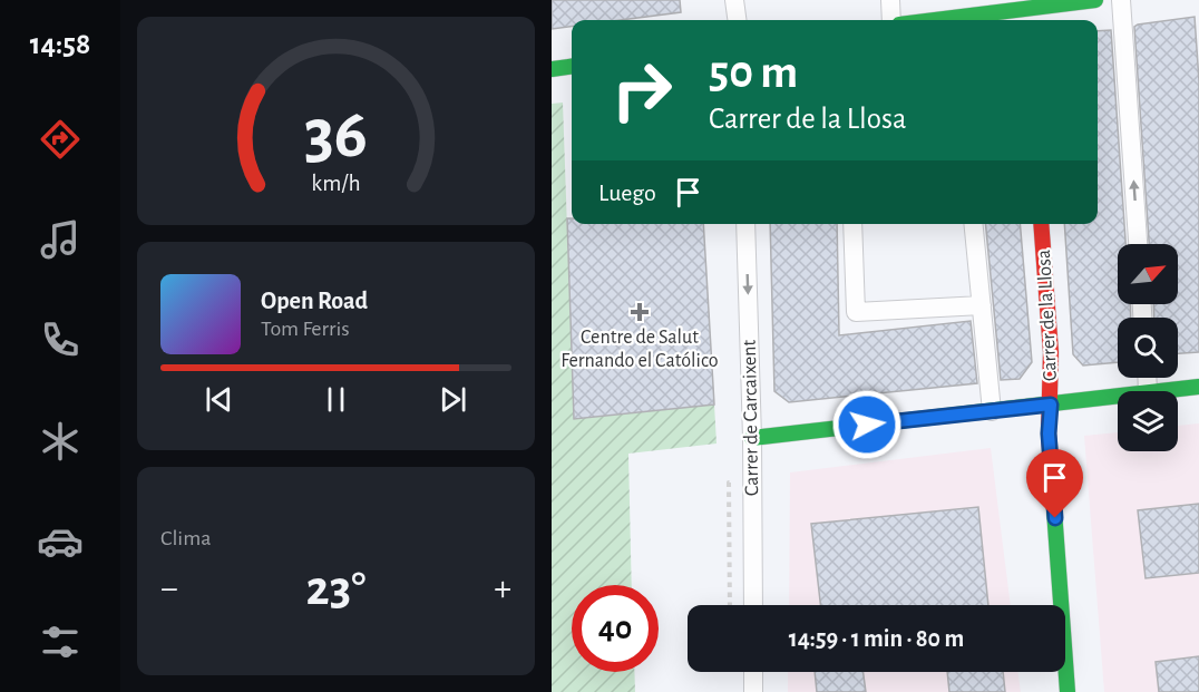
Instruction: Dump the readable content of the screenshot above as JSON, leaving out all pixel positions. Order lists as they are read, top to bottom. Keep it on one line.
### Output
{"streets":{"street":["Carrer de la Llosa","Carrer de Carcaixent"]},"one_way":["Carrer de Carcaixent"],"places":{"health":["Centre de Salut Fernando el Católico"]},"north":"top right","page":{"tabs":"14:58","turn":["50 m","Carrer de la Llosa"],"then":"Luego","song":["Open Road","Tom Ferris"],"tile":"Clima","heat":["−","23°","+"],"limit":"40","trip":"14:59 · 1 min · 80 m","gauge":["36","km/h"]}}
